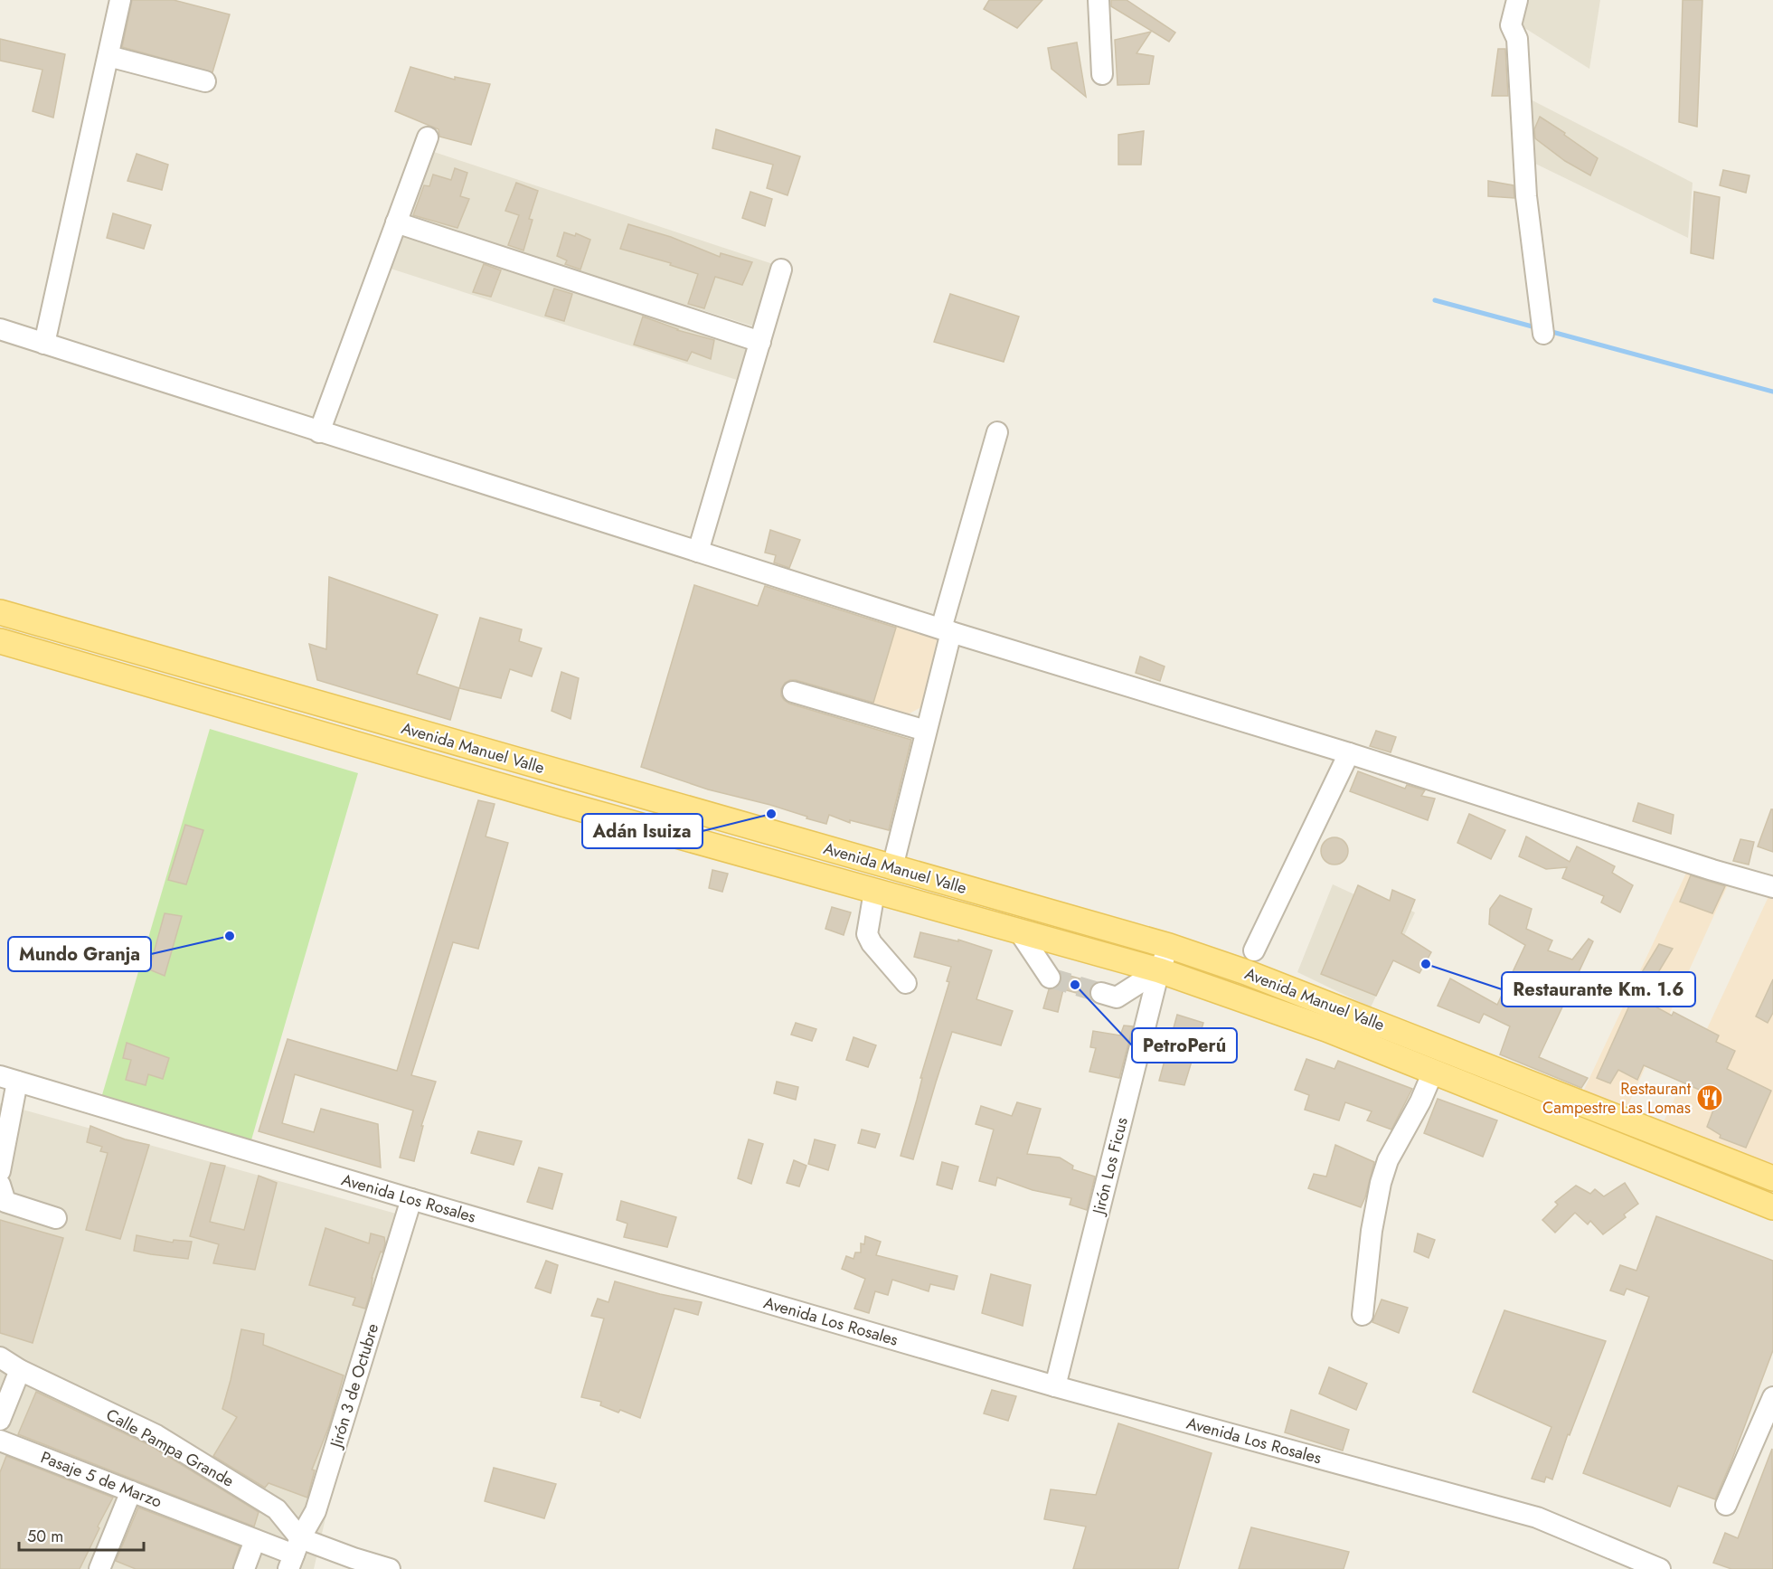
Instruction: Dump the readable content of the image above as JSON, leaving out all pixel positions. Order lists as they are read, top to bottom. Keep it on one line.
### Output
{"streets":{"main road":["Avenida Manuel Valle"],"street":["Jirón Los Ficus","Avenida Los Rosales","Jirón 3 de Octubre","Calle Pampa Grande","Pasaje 5 de Marzo"]},"crossings":[["Avenida Manuel Valle","Jirón Los Ficus"],["Jirón Los Ficus","Avenida Los Rosales"],["Avenida Los Rosales","Jirón 3 de Octubre"],["Jirón 3 de Octubre","Calle Pampa Grande"],["Jirón 3 de Octubre","Pasaje 5 de Marzo"],["Calle Pampa Grande","Pasaje 5 de Marzo"]],"places":{"other":["Adán Isuiza","Mundo Granja","Restaurante Km. 1.6","PetroPerú"],"restaurant":["Restaurant Campestre Las Lomas"]},"scale_bar":"50 m"}
